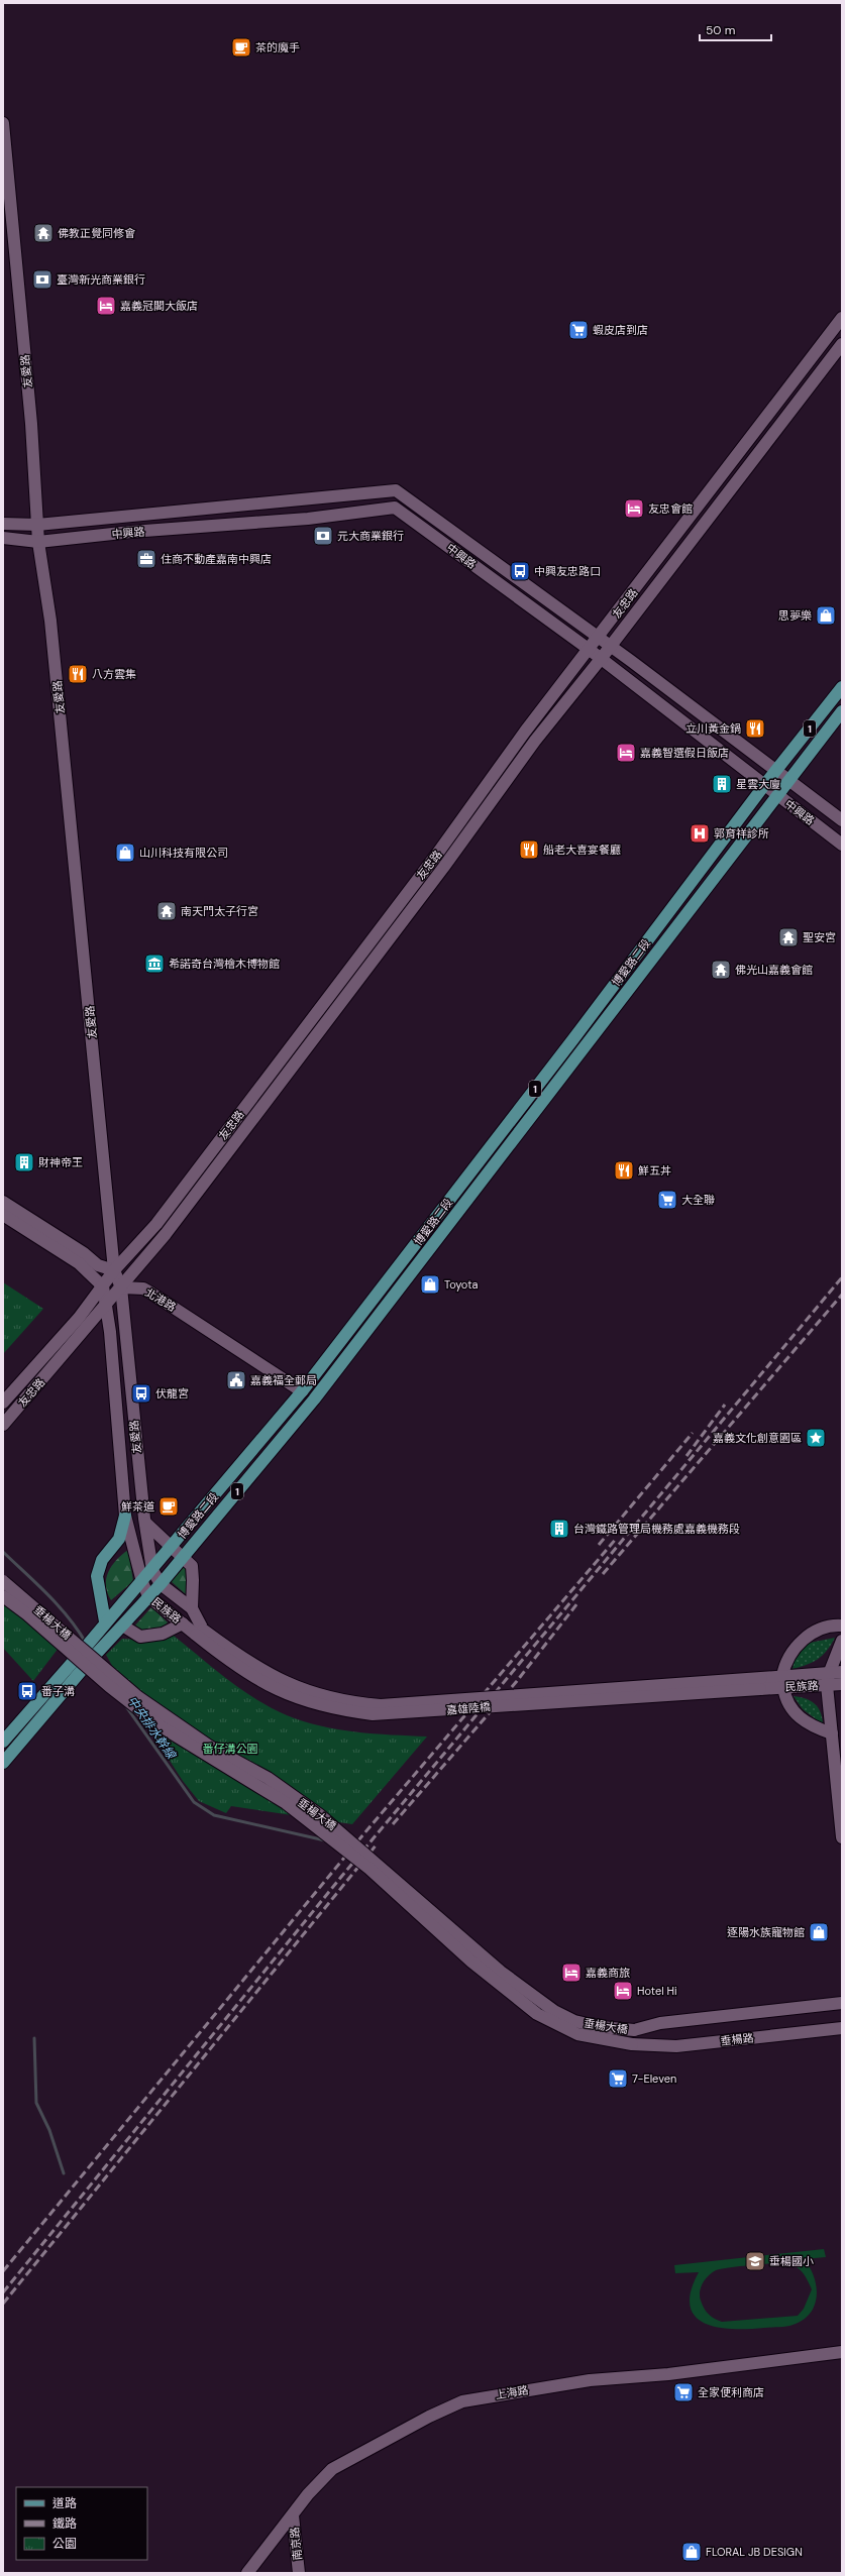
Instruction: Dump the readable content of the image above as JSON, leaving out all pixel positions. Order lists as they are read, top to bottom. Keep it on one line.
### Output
{"streets":{"main road":["1","博愛路二段"],"street":["友愛路","中興路","友忠路","北港路","民族路","垂楊大橋","嘉雄陸橋","垂楊路","上海路","南京路"]},"crossings":[["友愛路","中興路"],["友愛路","友忠路"],["友愛路","博愛路二段"],["友愛路","北港路"],["友愛路","民族路"],["中興路","友忠路"],["中興路","博愛路二段"],["友忠路","北港路"],["博愛路二段","北港路"],["博愛路二段","民族路"],["民族路","嘉雄陸橋"],["垂楊大橋","垂楊路"],["上海路","南京路"]],"water":["中央排水幹線"],"parks":["番仔溝公園"],"places":{"cafe":["茶的魔手","鮮茶道"],"temple":["佛教正覺同修會","南天門太子行宮","聖安宮","佛光山嘉義會館"],"bank":["臺灣新光商業銀行","元大商業銀行"],"hotel":["嘉義冠閣大飯店","友忠會館","嘉義智選假日飯店","嘉義商旅","Hotel Hi"],"supermarket":["蝦皮店到店","大全聯","7-Eleven","全家便利商店"],"office":["住商不動產嘉南中興店"],"bus stop":["中興友忠路口","伏龍宮","番子溝"],"shop":["思夢樂","山川科技有限公司","Toyota","逐陽水族寵物館","FLORAL JB DESIGN"],"restaurant":["八方雲集","立川黃金鍋","船老大喜宴餐廳","鮮五丼"],"building":["星雲大廈","財神帝王","台灣鐵路管理局機務處嘉義機務段"],"hospital":["郭育祥診所"],"museum":["希諾奇台灣檜木博物館"],"public building":["嘉義福全郵局"],"place":["嘉義文化創意園區"],"school or university":["垂楊國小"]},"legend":["道路","鐵路","公園"],"scale_bar":"50 m"}
